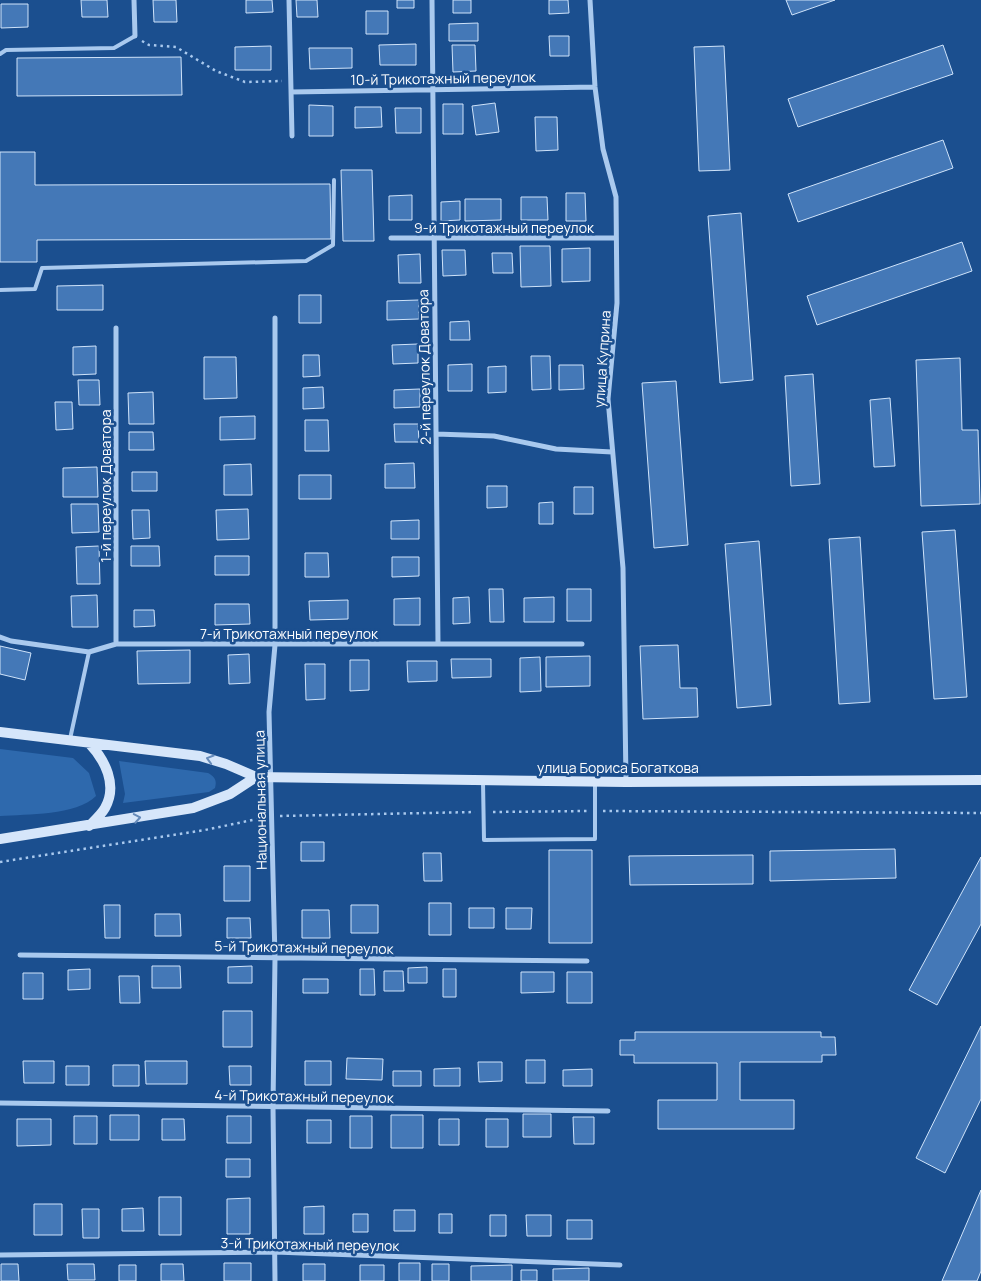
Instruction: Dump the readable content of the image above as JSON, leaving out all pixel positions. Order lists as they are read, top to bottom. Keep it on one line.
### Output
{"streets":{"main road":["улица Бориса Богаткова"],"street":["10-й Трикотажный переулок","9-й Трикотажный переулок","улица Куприна","2-й переулок Доватора","1-й переулок Доватора","7-й Трикотажный переулок","Национальная улица","5-й Трикотажный переулок","4-й Трикотажный переулок","3-й Трикотажный переулок"]},"crossings":[["10-й Трикотажный переулок","улица Куприна"],["10-й Трикотажный переулок","2-й переулок Доватора"],["9-й Трикотажный переулок","улица Куприна"],["9-й Трикотажный переулок","2-й переулок Доватора"],["улица Куприна","улица Бориса Богаткова"],["2-й переулок Доватора","7-й Трикотажный переулок"],["1-й переулок Доватора","7-й Трикотажный переулок"],["7-й Трикотажный переулок","Национальная улица"],["улица Бориса Богаткова","Национальная улица"],["Национальная улица","5-й Трикотажный переулок"],["Национальная улица","4-й Трикотажный переулок"],["Национальная улица","3-й Трикотажный переулок"]]}
